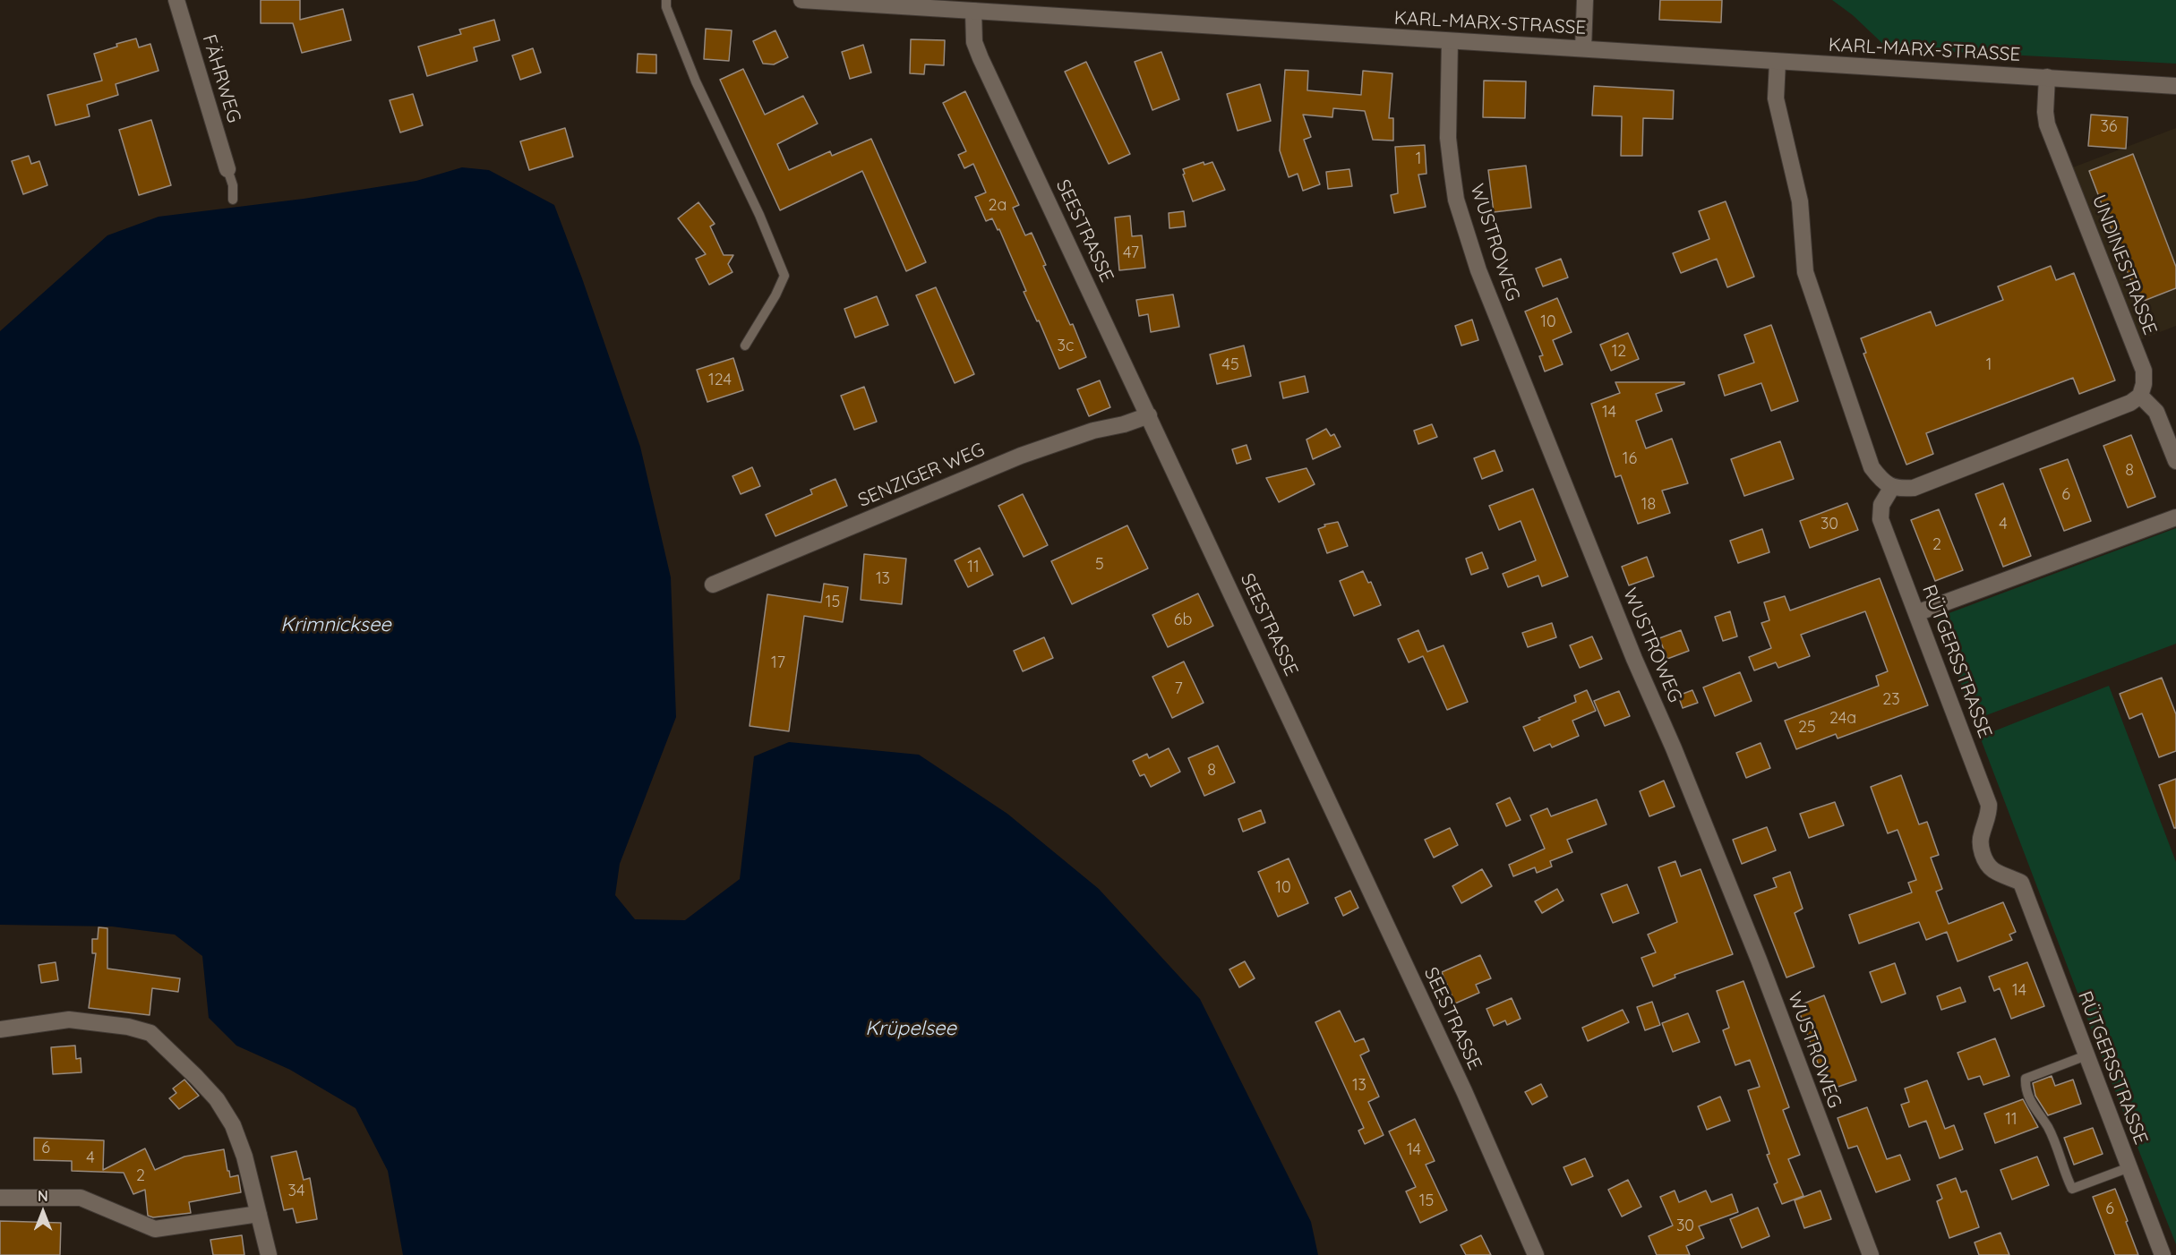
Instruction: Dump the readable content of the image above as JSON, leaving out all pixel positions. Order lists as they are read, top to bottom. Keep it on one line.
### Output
{"streets":{"street":["KARL-MARX-STRASSE","FÄHRWEG","SEESTRASSE","WUSTROWEG","UNDINESTRASSE","SENZIGER WEG","RÜTGERSSTRASSE"]},"crossings":[["KARL-MARX-STRASSE","SEESTRASSE"],["KARL-MARX-STRASSE","WUSTROWEG"],["KARL-MARX-STRASSE","UNDINESTRASSE"],["SEESTRASSE","SENZIGER WEG"]],"water":["Krimnicksee","Krüpelsee"],"house_numbers":["36","1","2a","47","10","3c","12","45","1","124","14","16","8","6","18","30","4","2","5","11","13","15","6b","17","7","23","24a","25","8","10","14","13","11","6","14","4","2","34","15","6","30"],"north":"top"}
